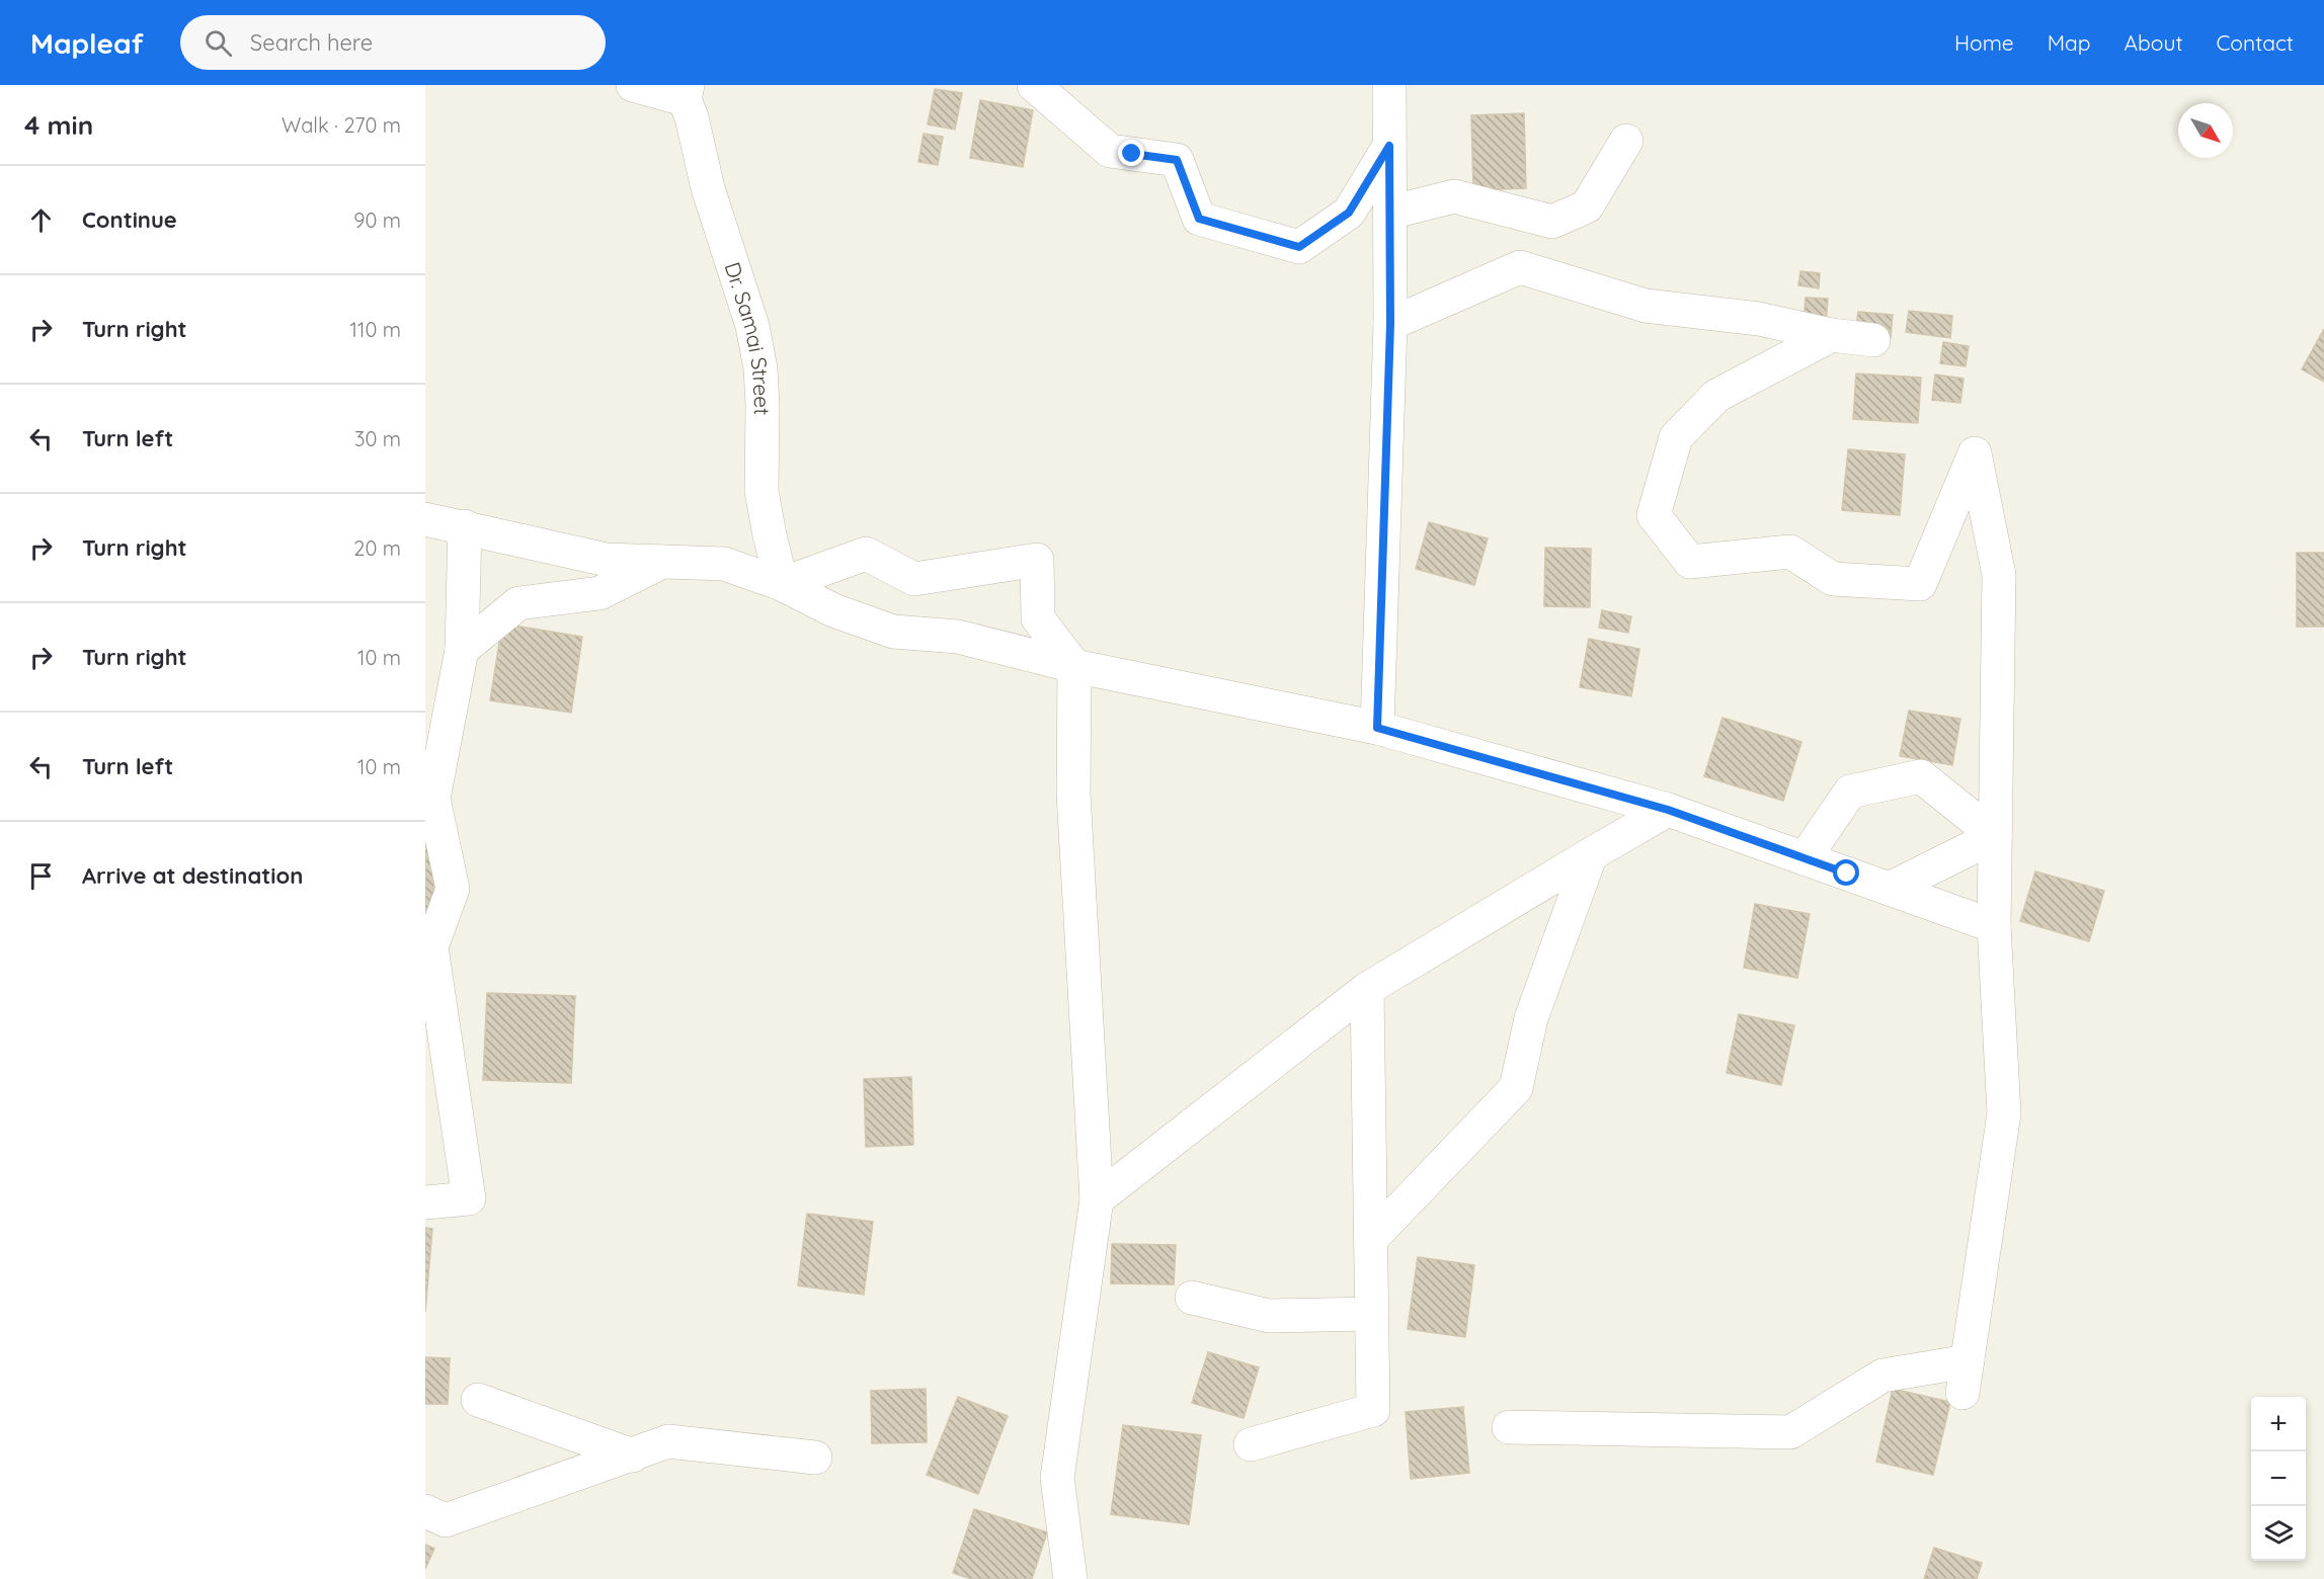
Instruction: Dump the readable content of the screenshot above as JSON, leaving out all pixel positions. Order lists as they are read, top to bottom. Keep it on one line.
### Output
{"streets":{"street":["Dr. Samai Street"]},"north":"bottom right","page":{"header":"Mapleaf","search":"Search here","nav":["Home","Map","About","Contact"],"heading":["4 min","Walk · 270 m"],"list":[["Continue","90 m"],["Turn right","110 m"],["Turn left","30 m"],["Turn right","20 m"],["Turn right","10 m"],["Turn left","10 m"],"Arrive at destination"],"map_buttons":["+","−"]}}
